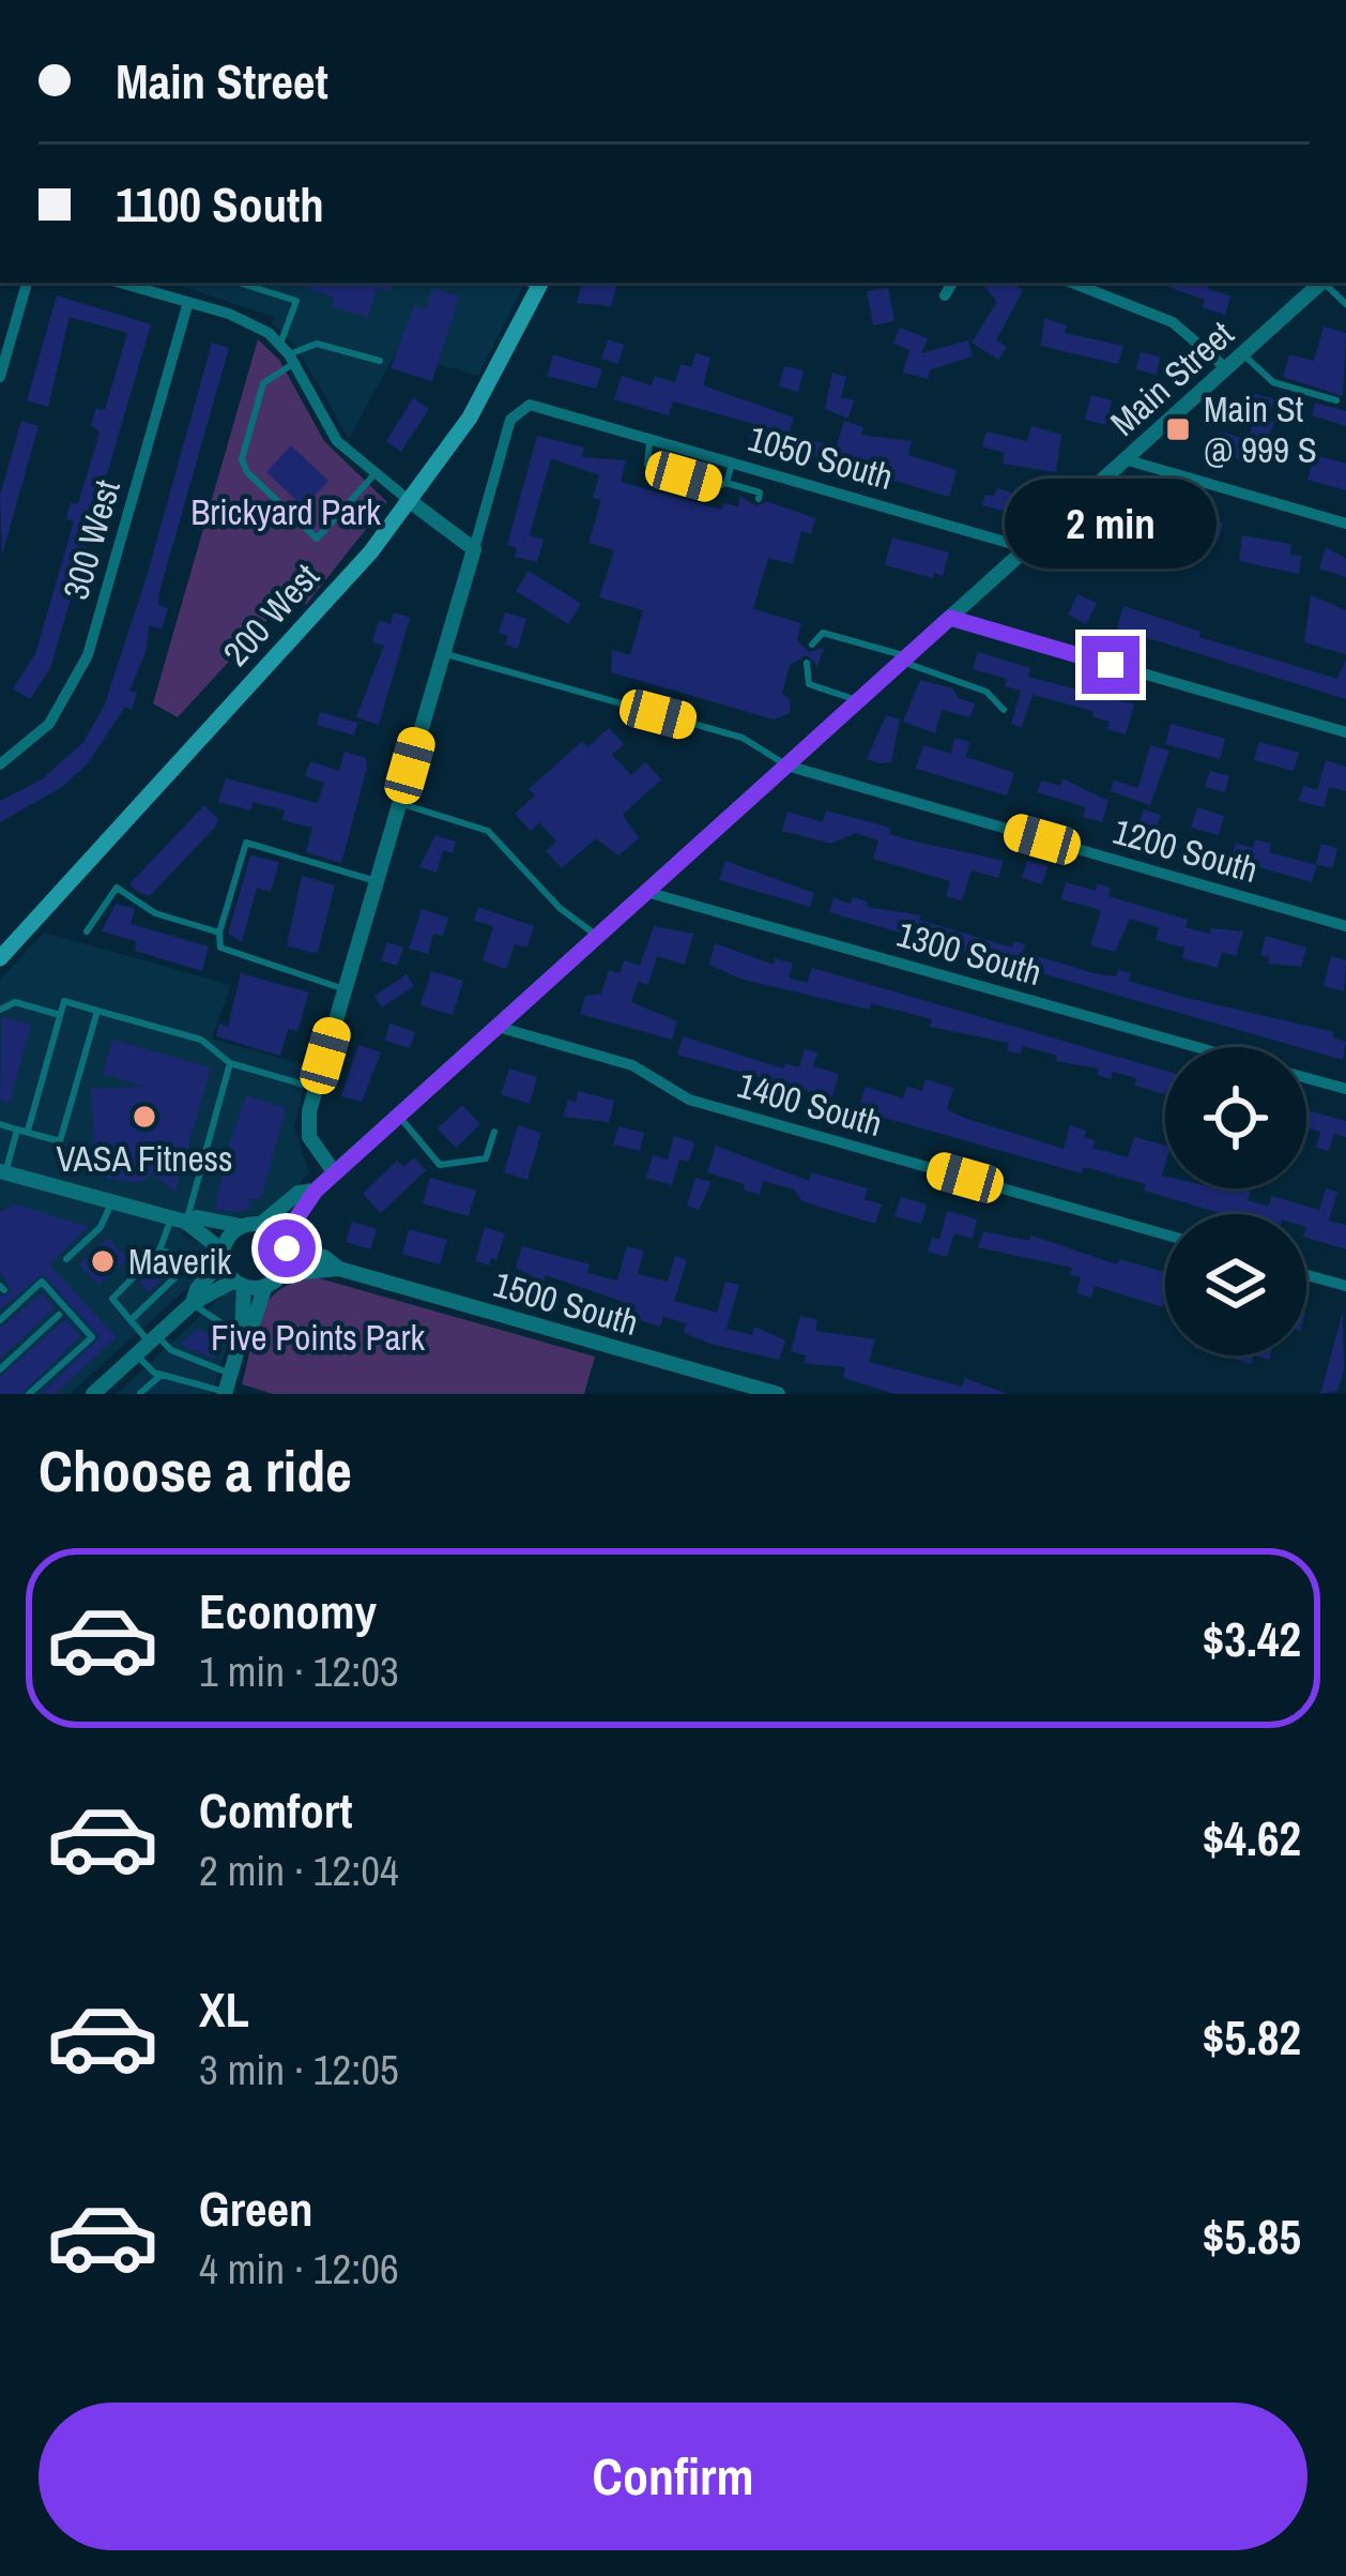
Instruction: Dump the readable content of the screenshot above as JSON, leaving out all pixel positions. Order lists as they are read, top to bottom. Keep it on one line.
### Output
{"streets":{"main road":["200 West"],"street":["Main Street","1050 South","300 West","1200 South","1300 South","1400 South","1500 South"]},"crossings":[["Main Street","1050 South"],["Main Street","1200 South"],["Main Street","1300 South"],["Main Street","1400 South"],["Main Street","1500 South"]],"parks":["Brickyard Park","Five Points Park"],"places":{"transit":["Main St @ 999 S"],"other":["VASA Fitness","Maverik"]},"page":{"banner":["Main Street","1100 South"],"bubble":"2 min","heading":"Choose a ride","list":[{"name":"Economy","note":"1 min · 12:03","value":"$3.42"},{"name":"Comfort","note":"2 min · 12:04","value":"$4.62"},{"name":"XL","note":"3 min · 12:05","value":"$5.82"},{"name":"Green","note":"4 min · 12:06","value":"$5.85"}],"buttons":"Confirm"}}
